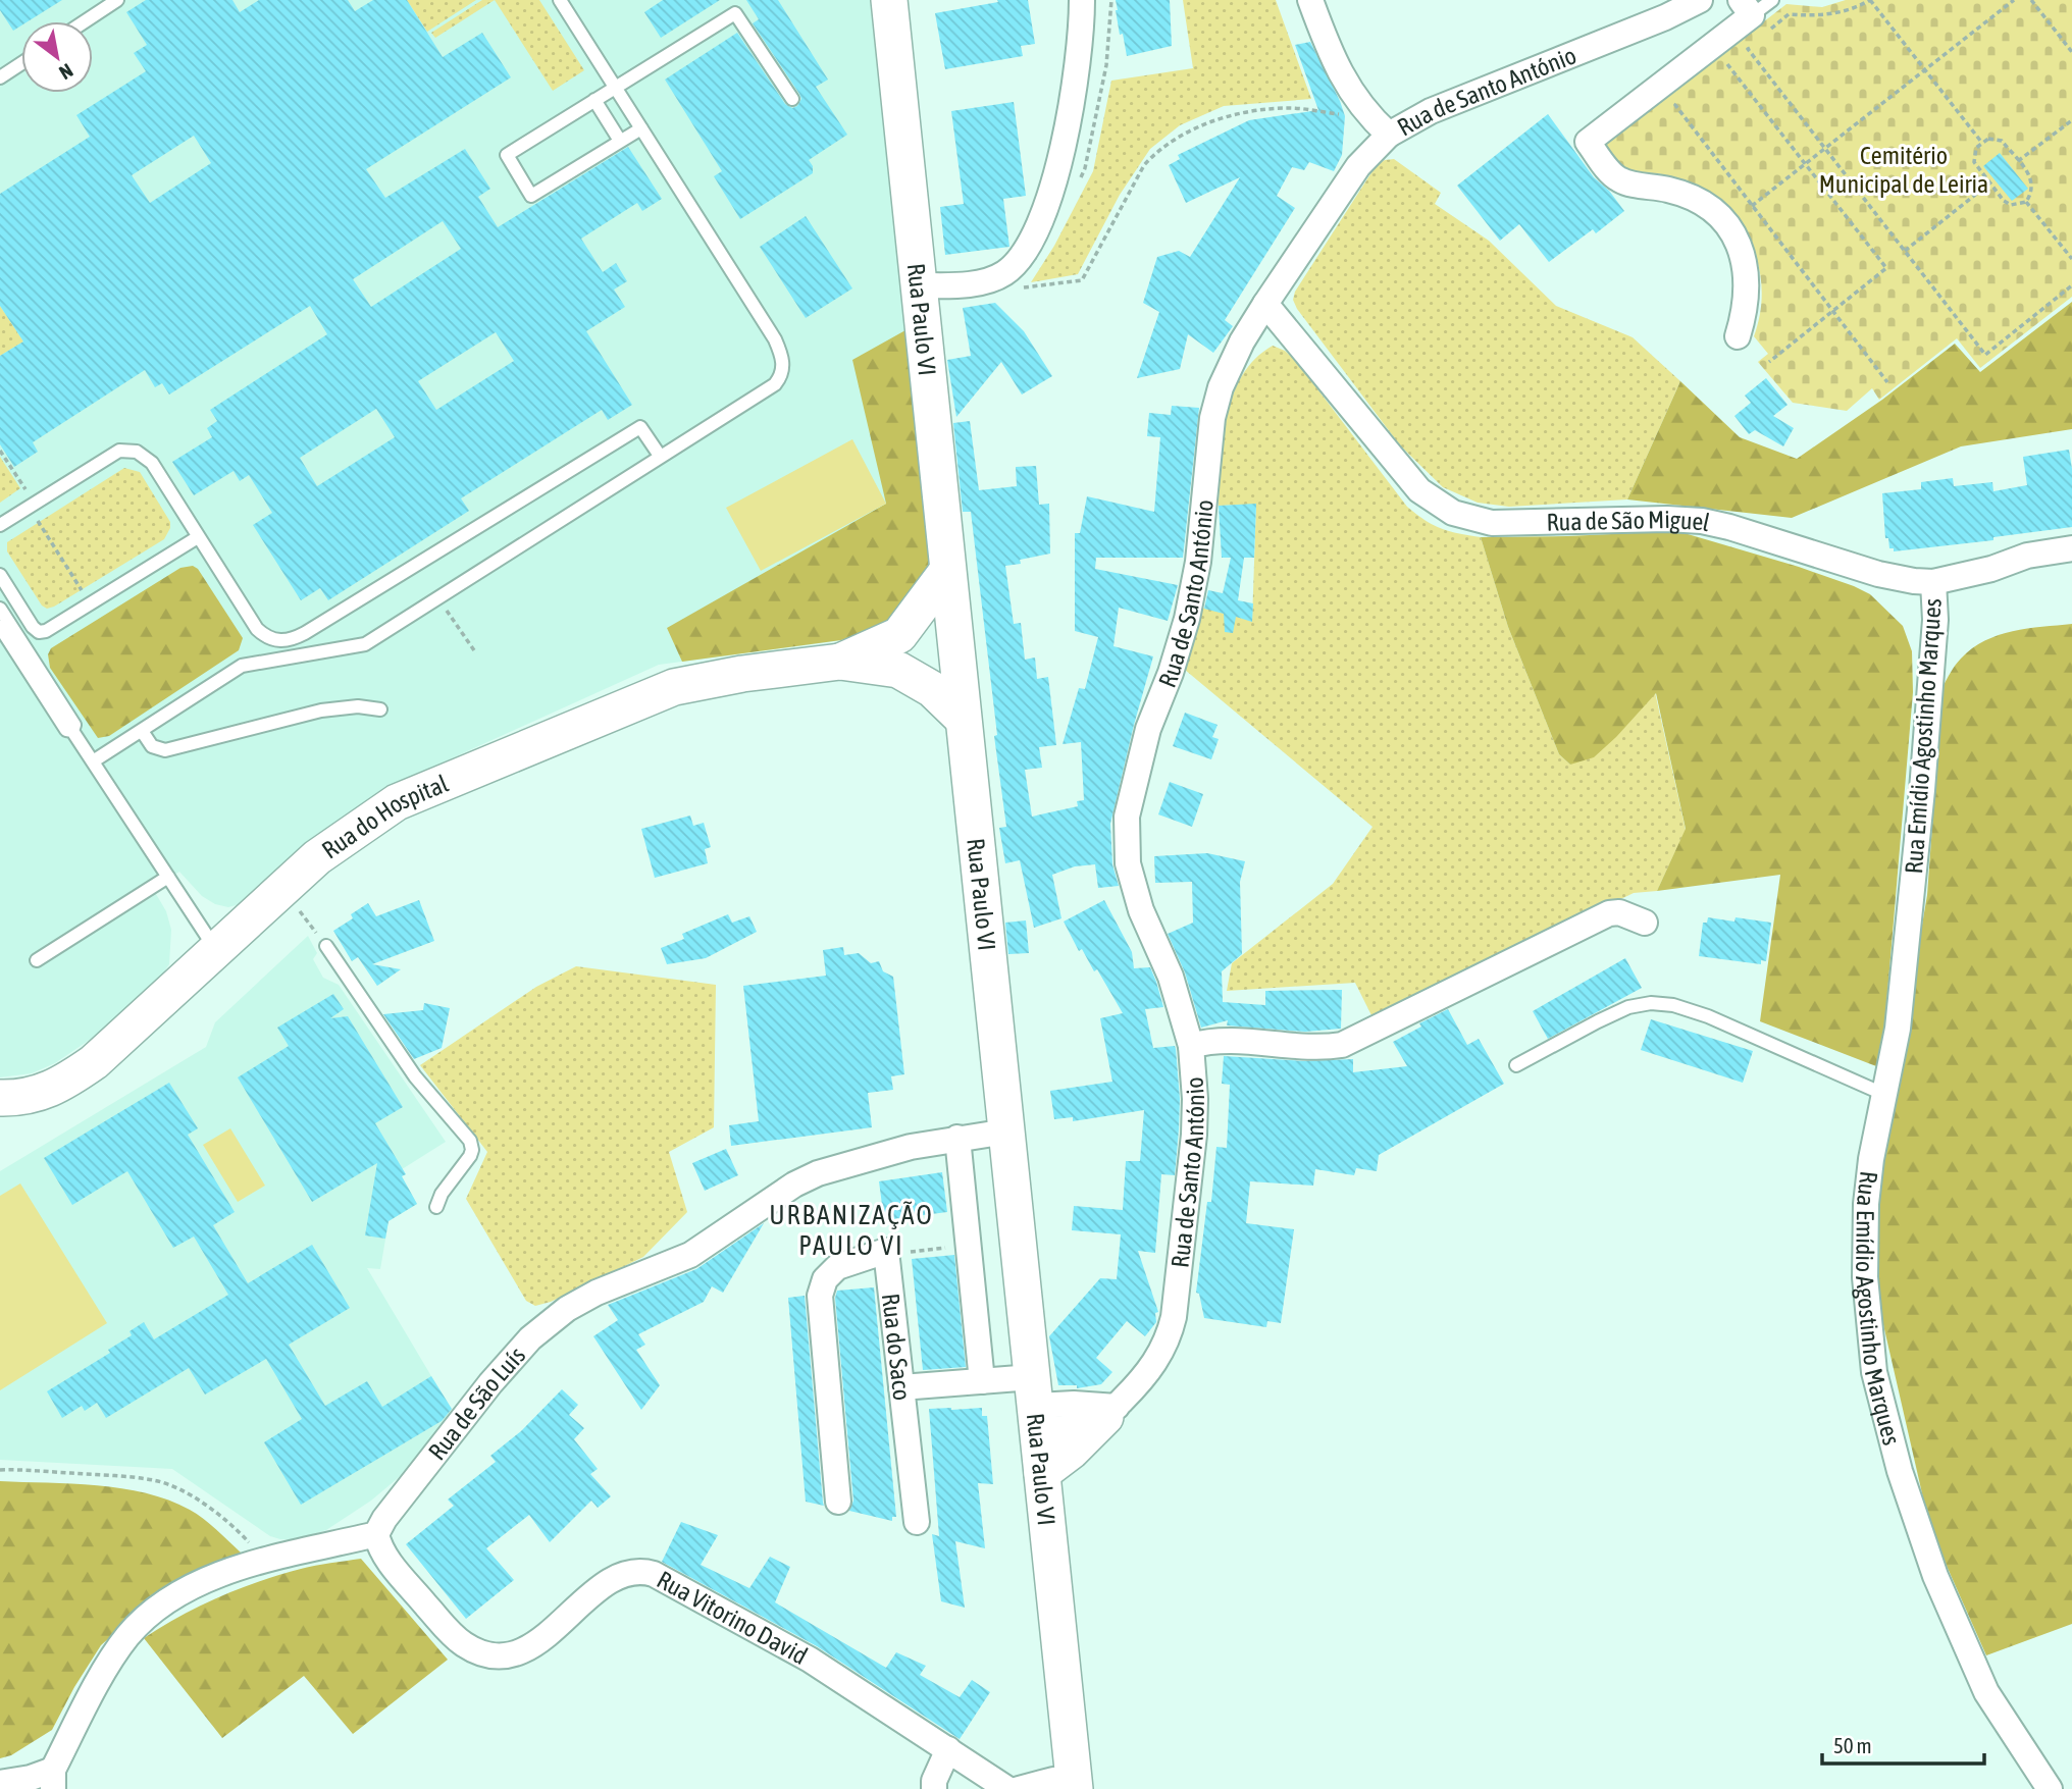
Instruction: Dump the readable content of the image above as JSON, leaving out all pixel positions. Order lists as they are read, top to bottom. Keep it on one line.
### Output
{"streets":{"main road":["Rua Paulo VI","Rua do Hospital"],"street":["Rua de Santo António","Rua de São Miguel","Rua Emídio Agostinho Marques","Rua do Saco","Rua de São Luís","Rua Vitorino David"]},"crossings":[["Rua de Santo António","Rua de São Miguel"],["Rua Paulo VI","Rua do Hospital"],["Rua Paulo VI","Rua de São Luís"],["Rua de São Miguel","Rua Emídio Agostinho Marques"],["Rua de São Luís","Rua Vitorino David"]],"districts":["URBANIZAÇÃO PAULO VI"],"parks":["Cemitério Municipal de Leiria"],"scale_bar":"50 m","north":"bottom right"}
